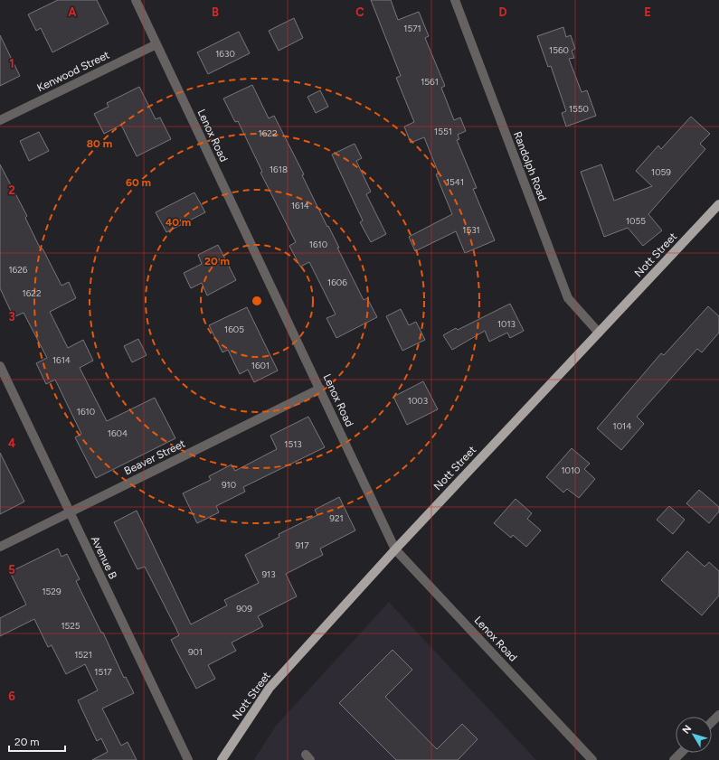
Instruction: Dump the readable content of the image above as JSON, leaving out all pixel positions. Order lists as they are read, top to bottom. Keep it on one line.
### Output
{"streets":{"main road":["Nott Street"],"street":["Kenwood Street","Lenox Road","Randolph Road","Beaver Street","Avenue B"]},"crossings":[["Kenwood Street","Lenox Road"],["Lenox Road","Nott Street"],["Lenox Road","Beaver Street"],["Randolph Road","Nott Street"],["Beaver Street","Avenue B"]],"house_numbers":["1571","1560","1630","1561","1550","1551","1622","1618","1059","1541","1614","1055","1531","1610","1626","1606","1622","1013","1605","1614","1601","1003","1610","1014","1604","1513","1010","910","921","917","913","1529","909","1525","901","1521","1517"],"scale_bar":"20 m","north":"top left","grid":{"columns":["A","B","C","D","E"],"rows":["1","2","3","4","5","6"]},"rings":["80 m","60 m","40 m","20 m"]}
